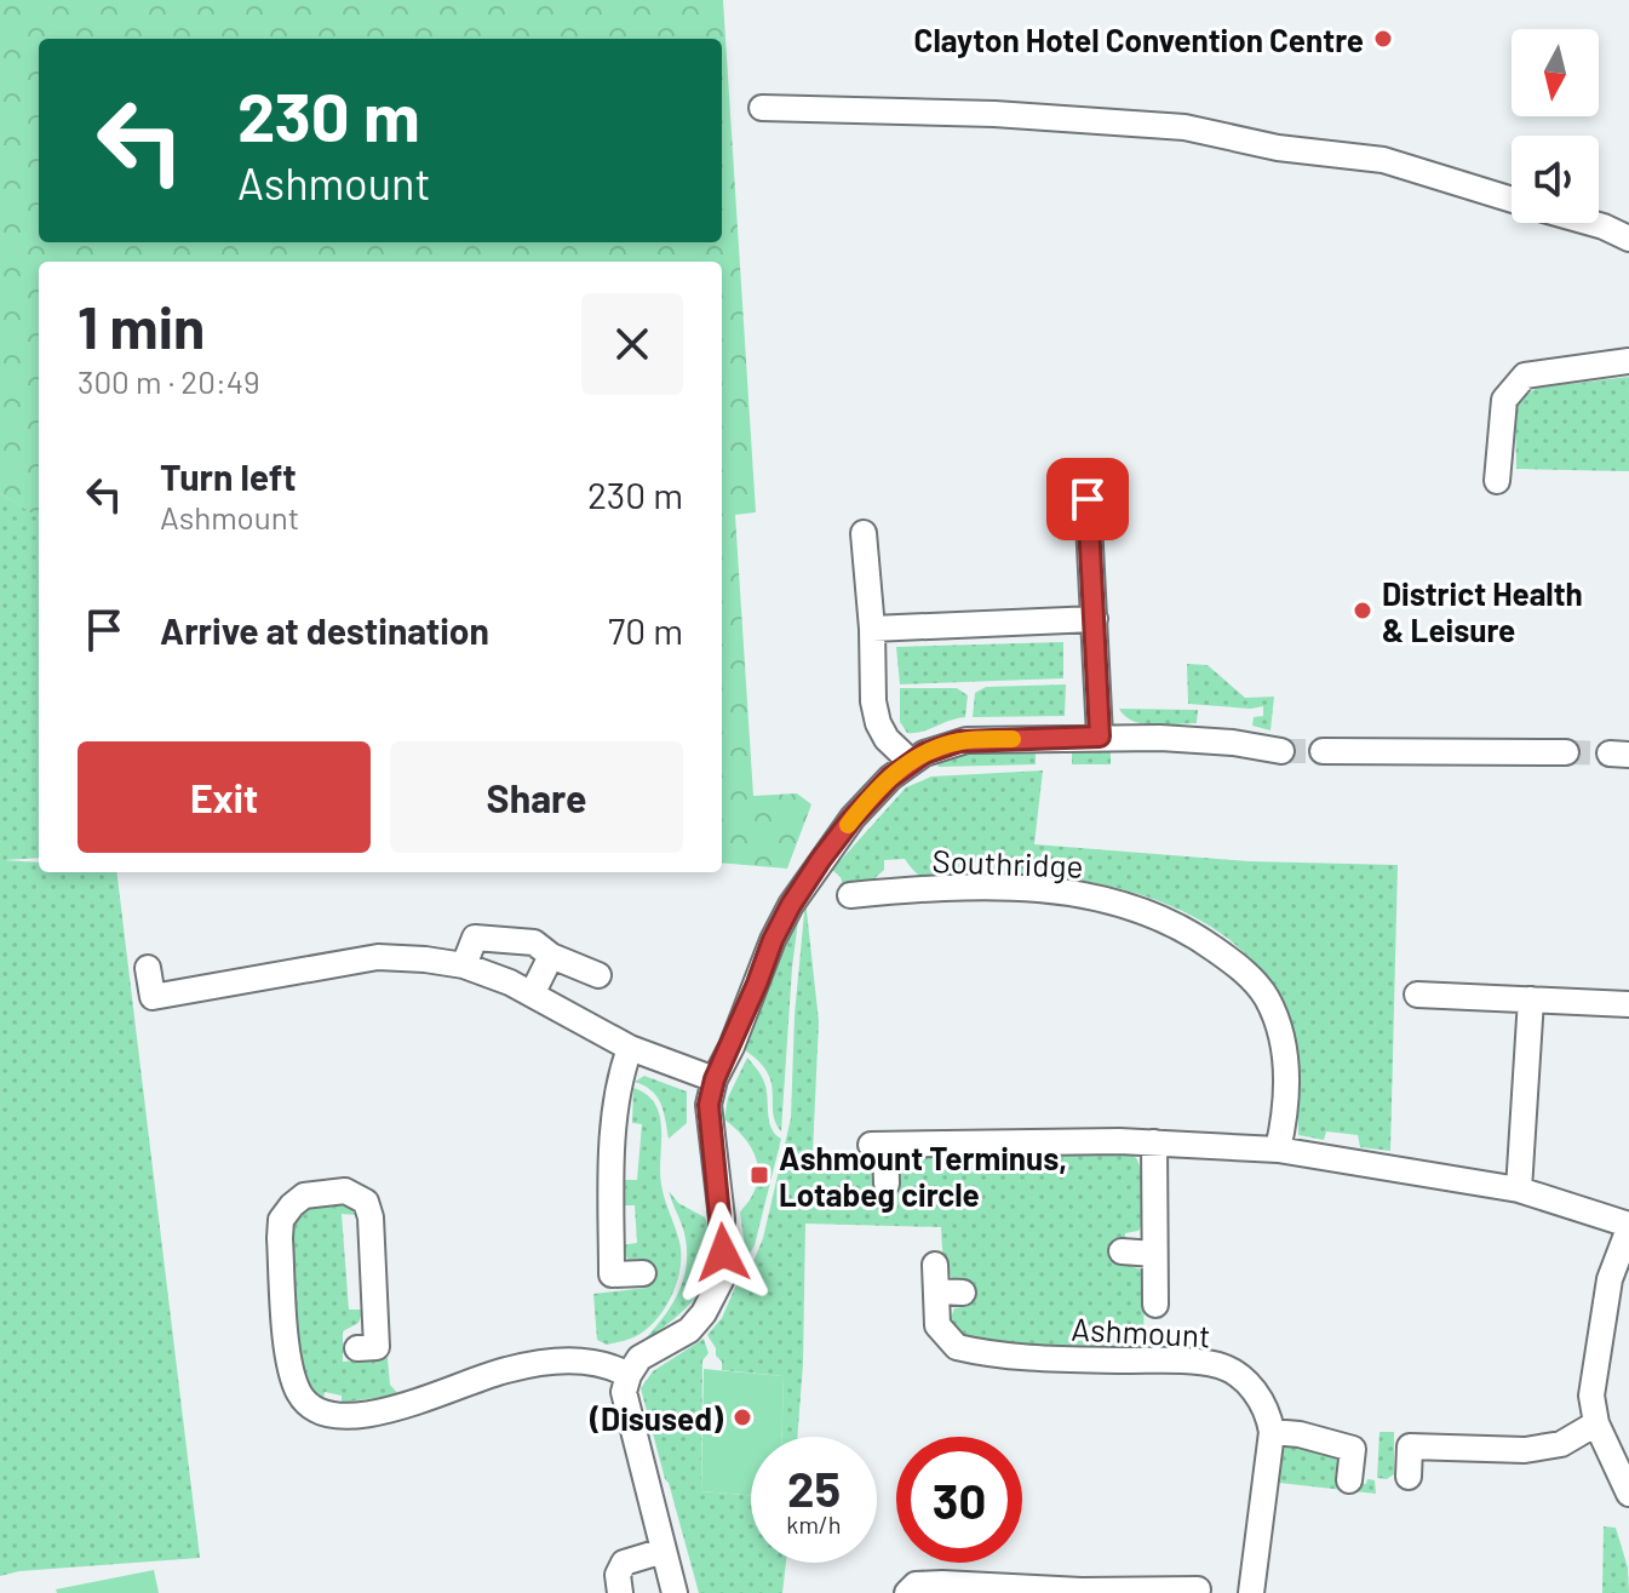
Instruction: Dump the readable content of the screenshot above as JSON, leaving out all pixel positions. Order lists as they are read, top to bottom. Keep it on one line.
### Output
{"streets":{"street":["Southridge","Ashmount"]},"places":{"other":["Clayton Hotel Convention Centre","District Health & Leisure","(Disused)"],"transit":["Ashmount Terminus, Lotabeg circle"]},"north":"bottom","page":{"turn":["230 m","Ashmount"],"heading":["1 min","300 m · 20:49"],"list":[{"name":"Turn left","note":"Ashmount","value":"230 m"},{"name":"Arrive at destination","value":"70 m"}],"buttons":["Exit","Share"],"speed":"25 km/h","limit":"30"}}
